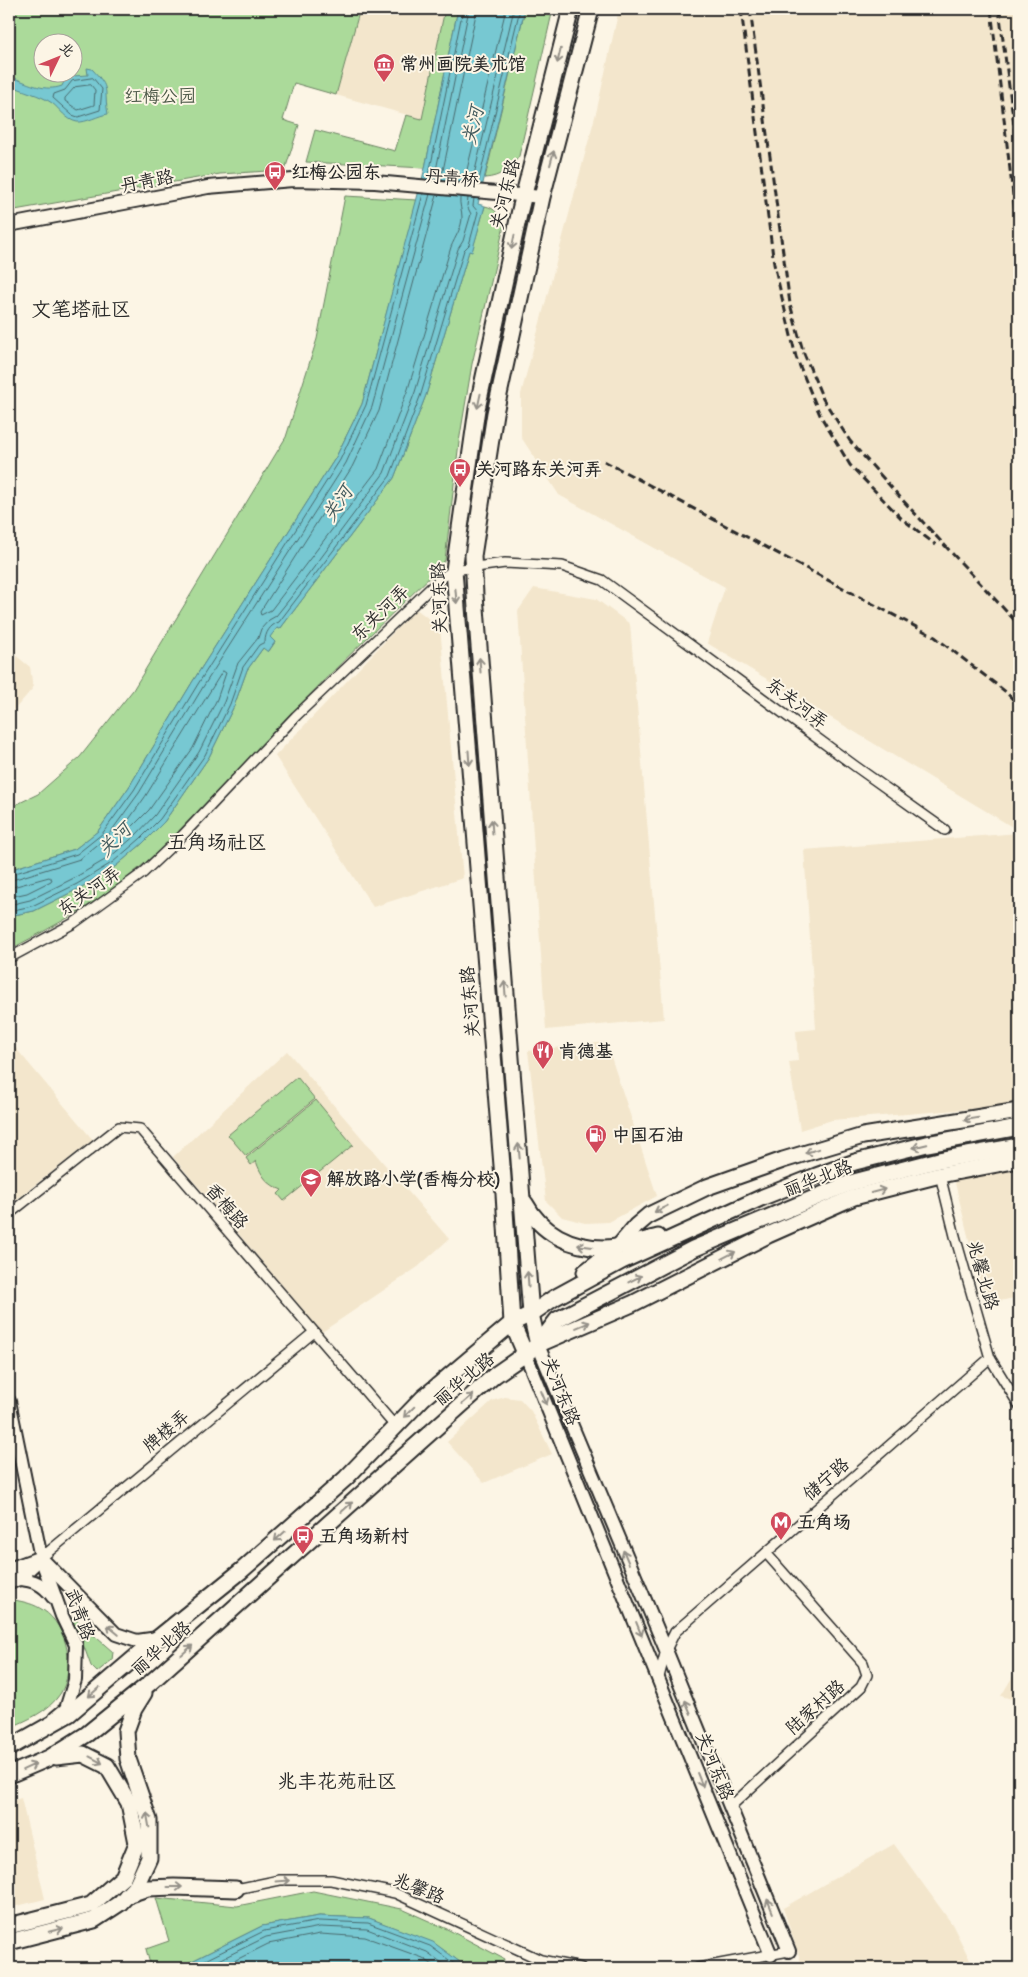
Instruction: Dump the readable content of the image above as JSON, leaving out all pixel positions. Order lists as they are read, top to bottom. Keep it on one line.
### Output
{"streets":{"main road":["丹青桥","丹青路","关河东路","丽华北路","牌楼弄","武青路"],"street":["东关河弄","香梅路","兆馨北路","储宁路","陆家村路","兆馨路"]},"crossings":[["丹青桥","丹青路"],["丹青桥","关河东路"],["关河东路","东关河弄"],["关河东路","丽华北路"],["关河东路","储宁路"],["关河东路","陆家村路"],["丽华北路","香梅路"],["丽华北路","武青路"],["香梅路","牌楼弄"],["兆馨北路","储宁路"],["牌楼弄","武青路"],["储宁路","陆家村路"]],"one_way":["兆馨路"],"districts":["文笔塔社区","五角场社区","兆丰花苑社区"],"water":["关河"],"parks":["红梅公园"],"places":{"museum":["常州画院美术馆"],"bus stop":["红梅公园东","关河路东关河弄","五角场新村"],"restaurant":["肯德基"],"fuel station":["中国石油"],"school or university":["解放路小学(香梅分校)"],"metro station":["五角场"]},"north":"top right"}
